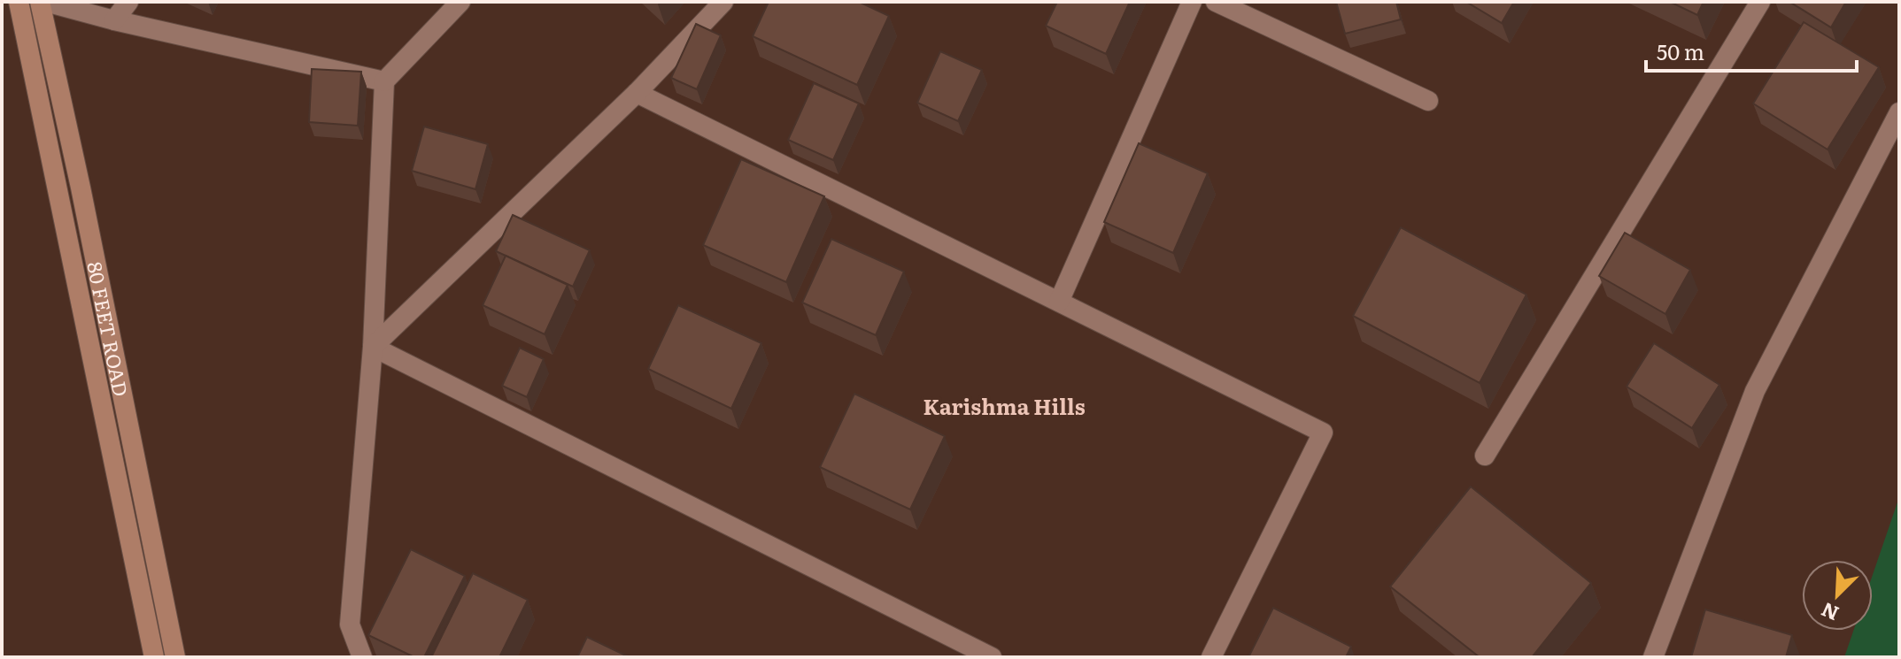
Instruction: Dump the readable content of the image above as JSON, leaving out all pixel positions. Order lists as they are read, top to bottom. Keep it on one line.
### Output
{"streets":{"main road":["80 FEET ROAD"]},"districts":["Karishma Hills"],"scale_bar":"50 m","north":"bottom left"}
